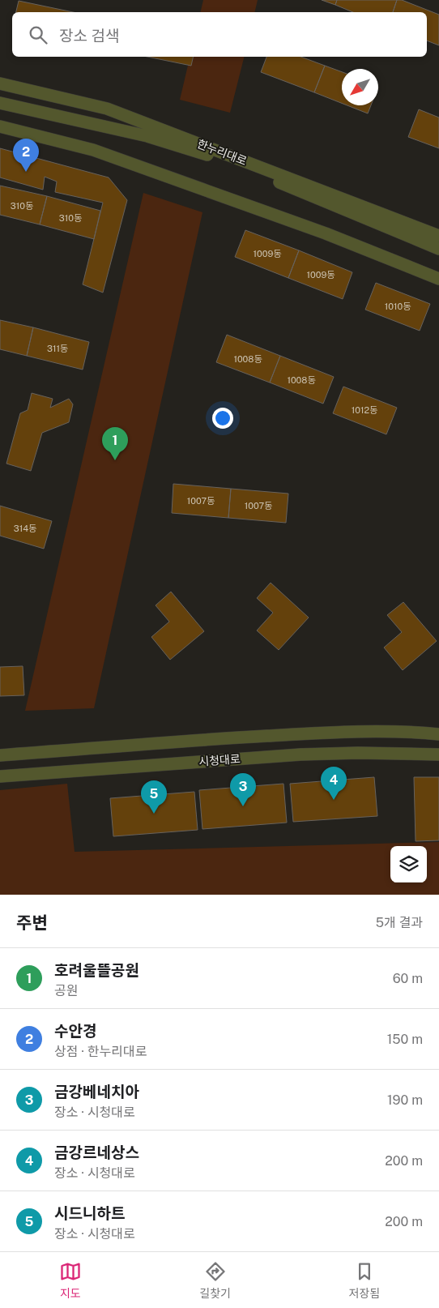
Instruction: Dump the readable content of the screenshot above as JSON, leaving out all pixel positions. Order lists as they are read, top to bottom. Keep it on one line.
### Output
{"streets":{"street":["한누리대로","시청대로"]},"house_numbers":["310동","310동","1009동","1009동","1010동","311동","1008동","1008동","1012동","1007동","1007동","314동"],"north":"bottom left","page":{"search":"장소 검색","pins":["2","1","4","3","5"],"heading":["주변","5개 결과"],"list":[{"mark":"1","name":"호려울뜰공원","note":"공원","value":"60 m"},{"mark":"2","name":"수안경","note":"상점 · 한누리대로","value":"150 m"},{"mark":"3","name":"금강베네치아","note":"장소 · 시청대로","value":"190 m"},{"mark":"4","name":"금강르네상스","note":"장소 · 시청대로","value":"200 m"},{"mark":"5","name":"시드니하트","note":"장소 · 시청대로","value":"200 m"}],"nav":["지도","길찾기","저장됨"]}}
